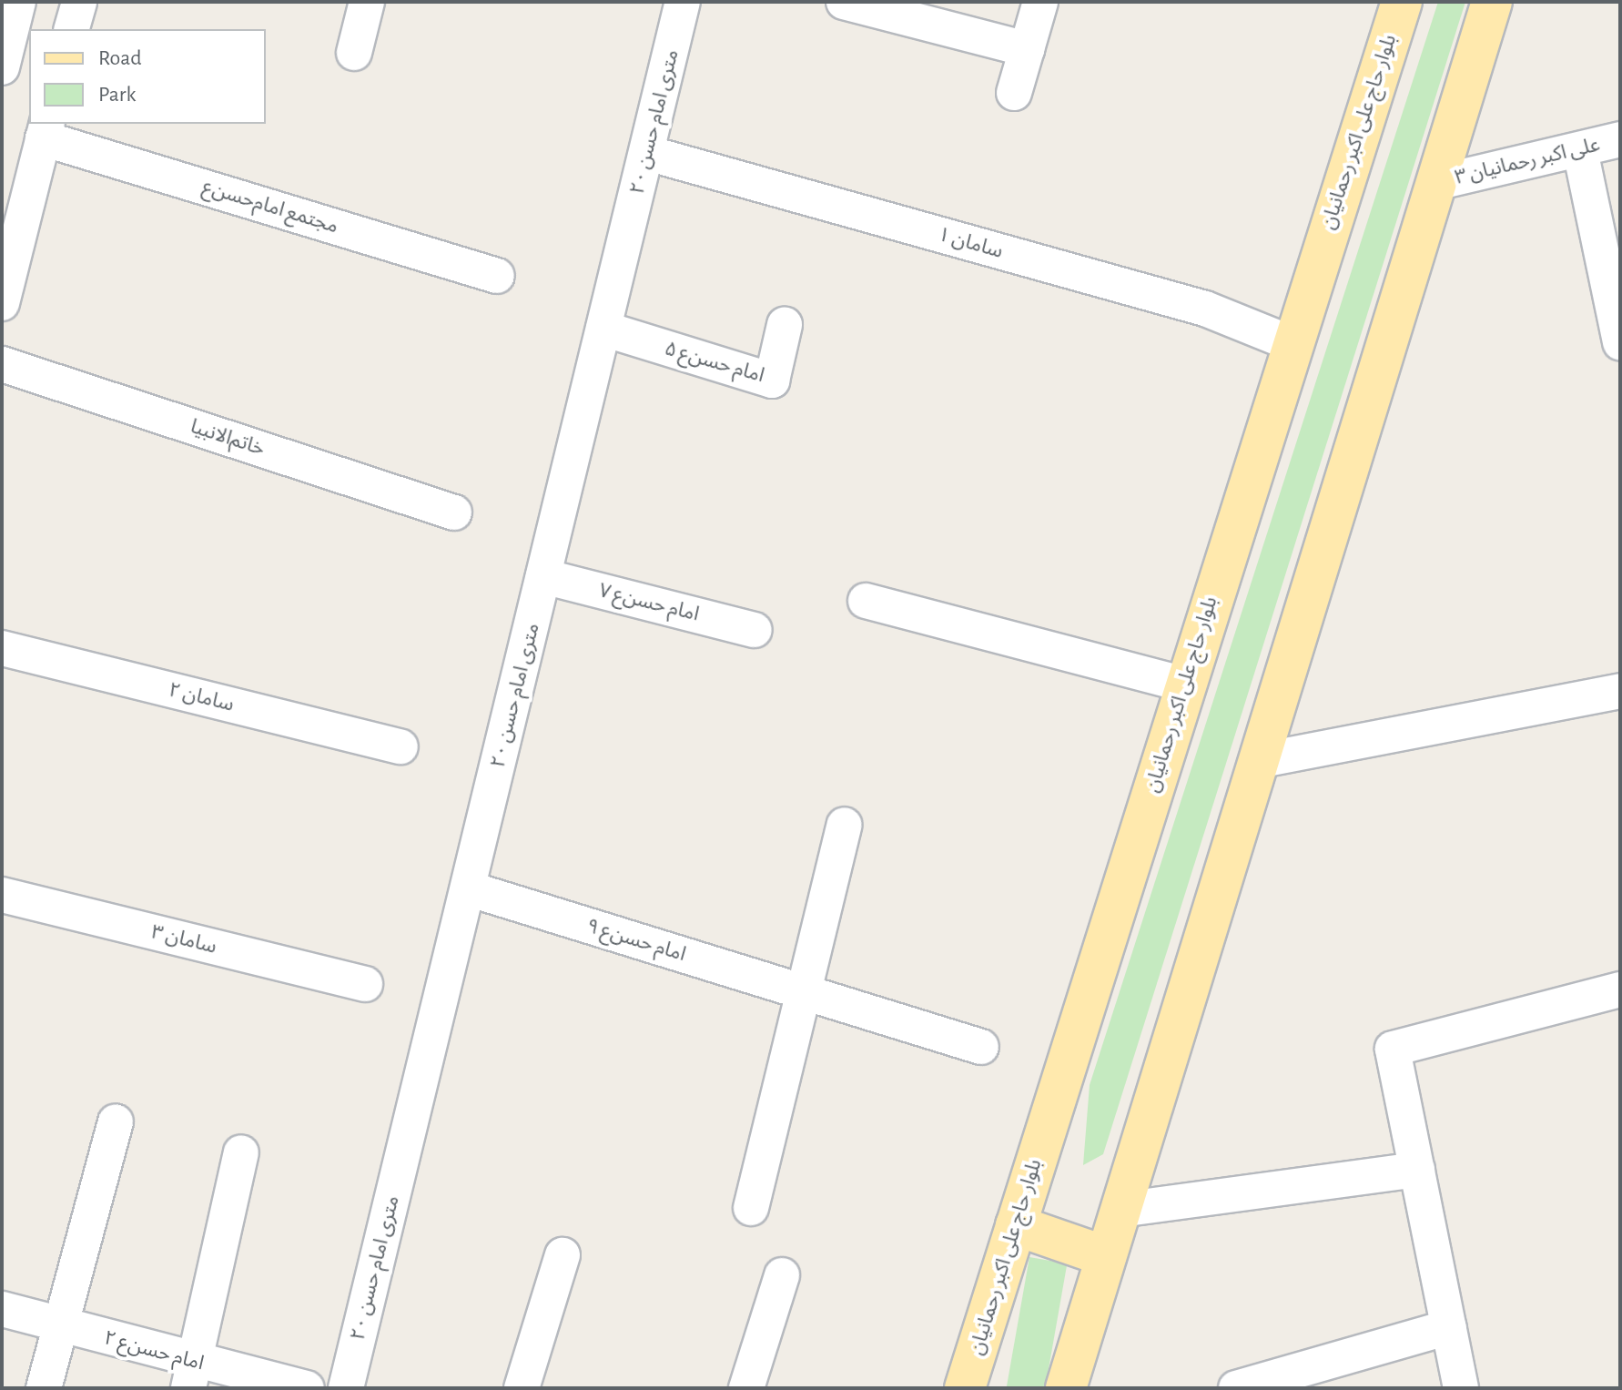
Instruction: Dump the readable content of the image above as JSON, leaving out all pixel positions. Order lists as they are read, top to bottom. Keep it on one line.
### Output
{"streets":{"main road":["بلوار حاج علی اکبر رحمانیان"],"street":["۲۰ متری امام حسن","علی اکبر رحمانیان ۳","مجتمع امام‌حسن‌ع","سامان ۱","امام حسن‌ع ۵","خاتم‌الانبیا","امام حسن‌ع ۷","سامان ۲","سامان ۳","امام حسن‌ع ۹","امام حسن‌ع ۲"]},"crossings":[["۲۰ متری امام حسن","سامان ۱"],["۲۰ متری امام حسن","امام حسن‌ع ۵"],["۲۰ متری امام حسن","امام حسن‌ع ۷"],["۲۰ متری امام حسن","امام حسن‌ع ۹"],["بلوار حاج علی اکبر رحمانیان","سامان ۱"]],"legend":["Road","Park"]}
